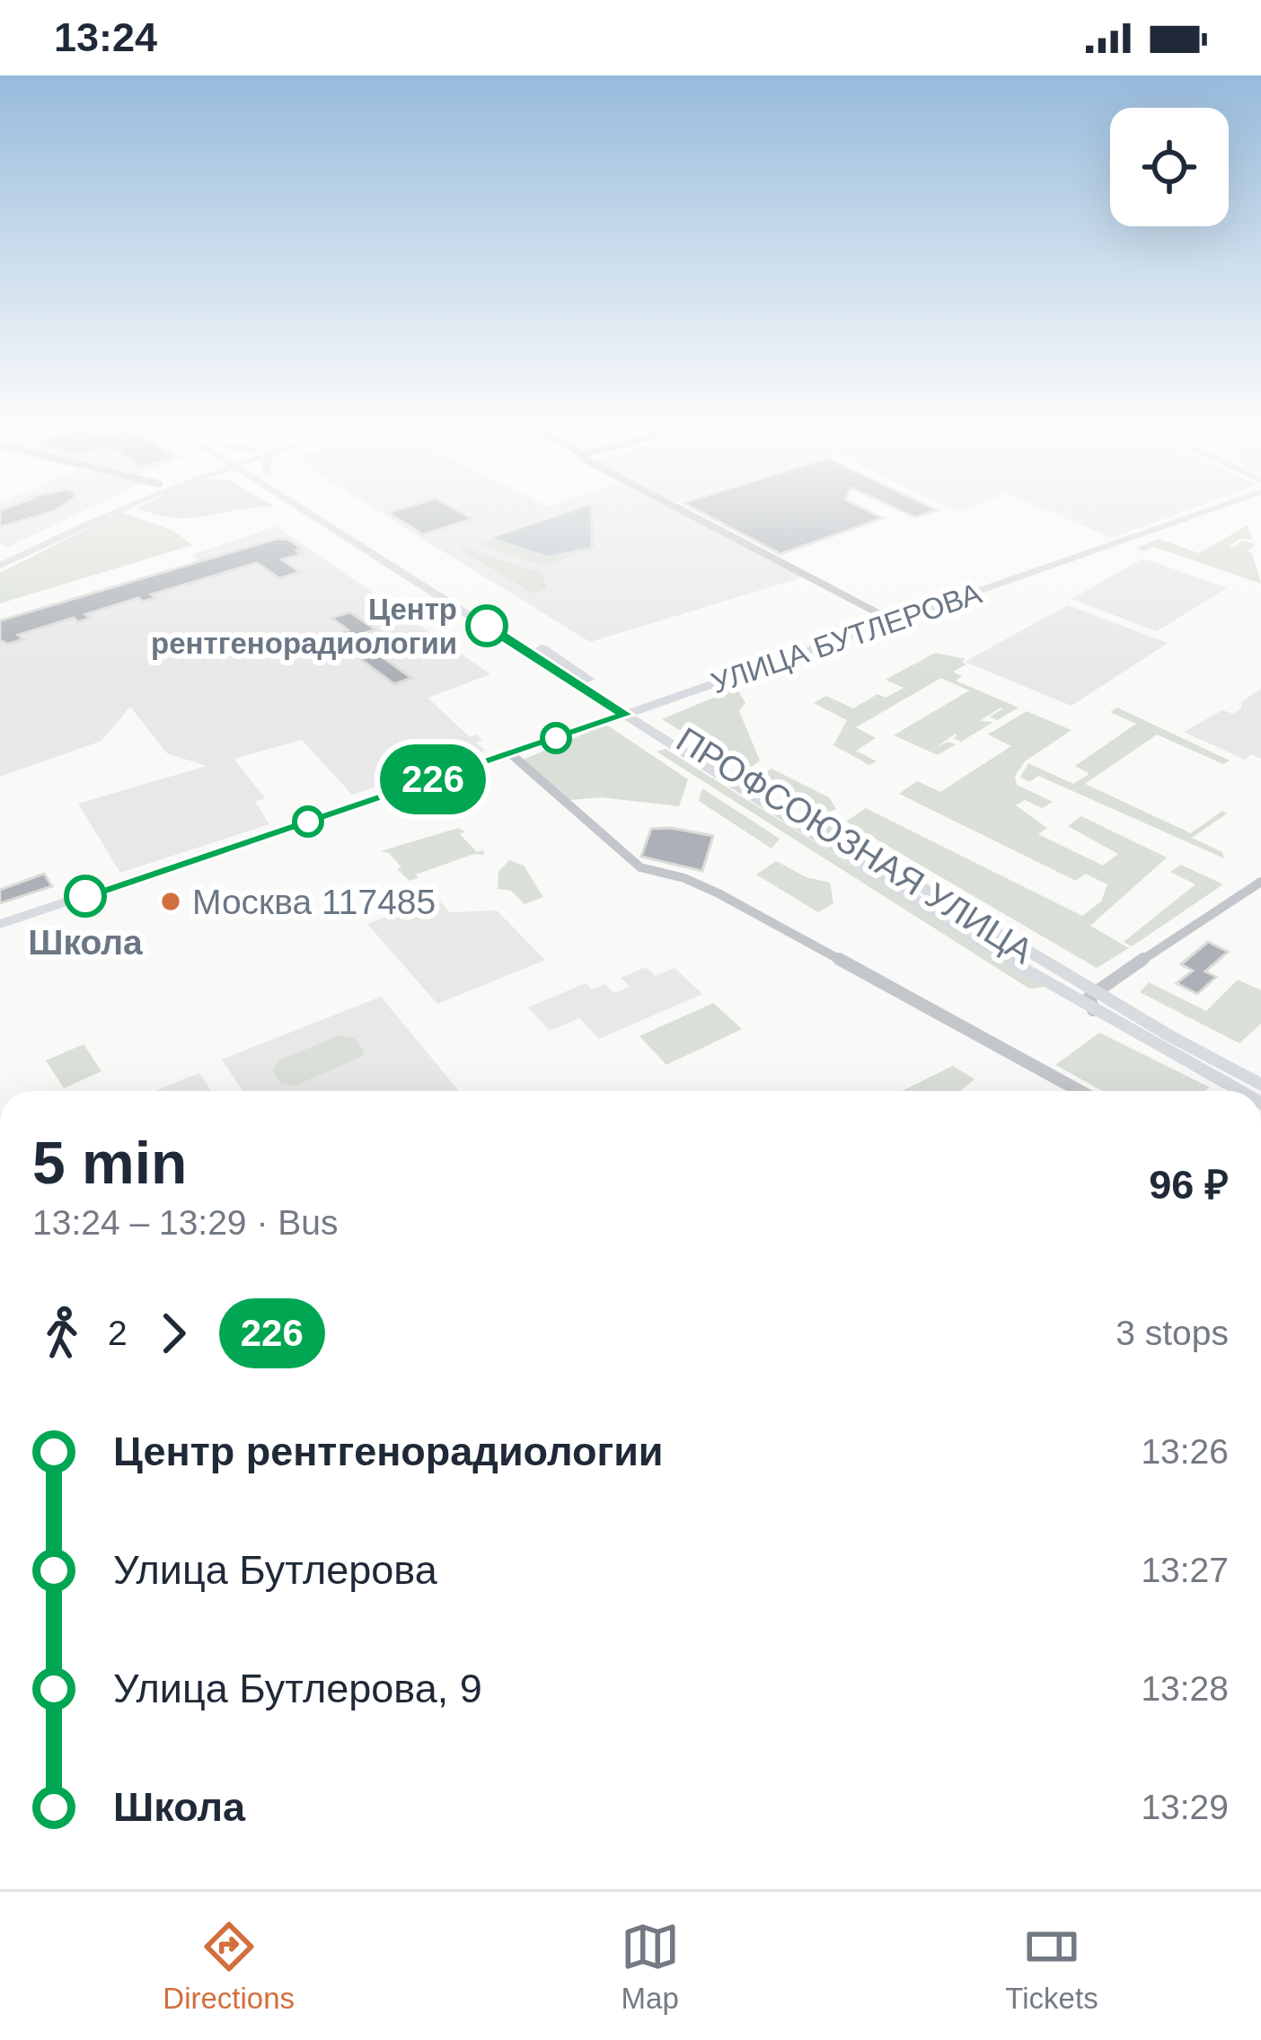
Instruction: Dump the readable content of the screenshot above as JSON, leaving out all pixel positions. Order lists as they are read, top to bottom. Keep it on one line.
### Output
{"streets":{"main road":["ПРОФСОЮЗНАЯ УЛИЦА"],"street":["УЛИЦА БУТЛЕРОВА"]},"crossings":[["УЛИЦА БУТЛЕРОВА","ПРОФСОЮЗНАЯ УЛИЦА"]],"places":["Центр рентгенорадиологии","Школа","Москва 117485"],"lines":["bus line 226"],"page":{"status":"13:24","on_map":"226","heading":["5 min","13:24 – 13:29 · Bus","96 ₽"],"legs":["2","226","3 stops"],"list":[{"name":"Центр рентгенорадиологии","value":"13:26"},{"name":"Улица Бутлерова","value":"13:27"},{"name":"Улица Бутлерова, 9","value":"13:28"},{"name":"Школа","value":"13:29"}],"tabs":["Directions","Map","Tickets"]}}
